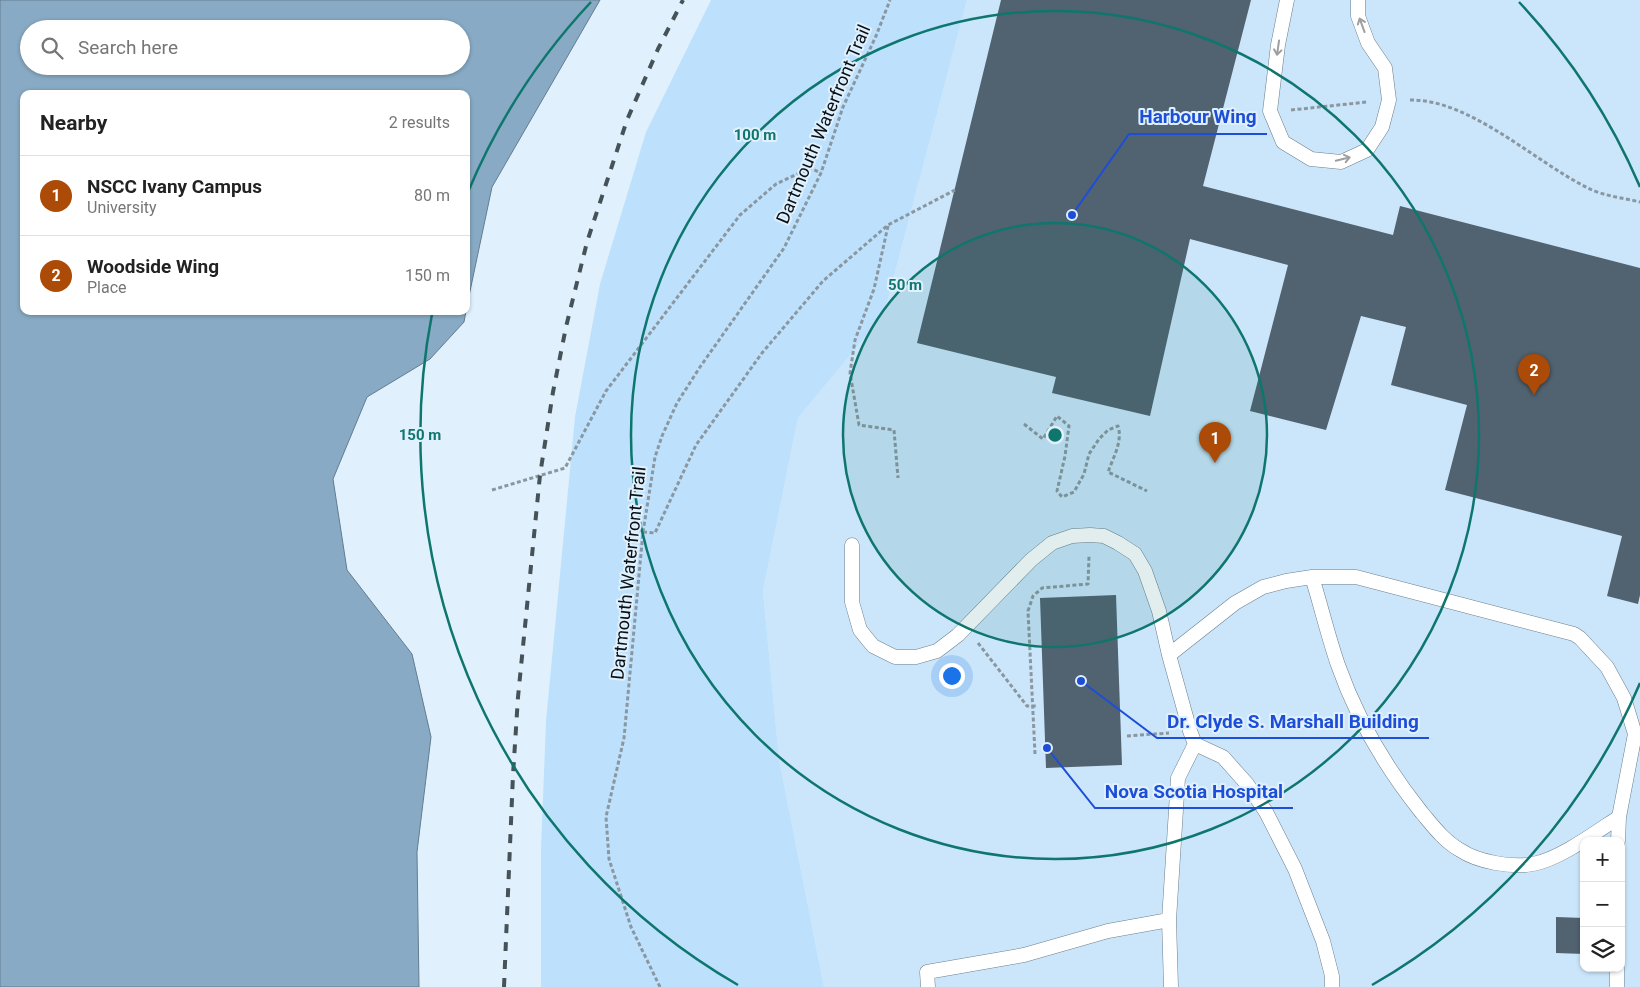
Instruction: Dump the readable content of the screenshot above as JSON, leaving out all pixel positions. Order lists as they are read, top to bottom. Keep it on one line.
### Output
{"streets":{"path":["Dartmouth Waterfront Trail"]},"places":["Harbour Wing","Dr. Clyde S. Marshall Building","Nova Scotia Hospital"],"page":{"search":"Search here","heading":["Nearby","2 results"],"list":[{"mark":"1","name":"NSCC Ivany Campus","note":"University","value":"80 m"},{"mark":"2","name":"Woodside Wing","note":"Place","value":"150 m"}],"pins":["2","1"],"map_buttons":["+","−"]},"rings":["100 m","50 m","150 m"]}
